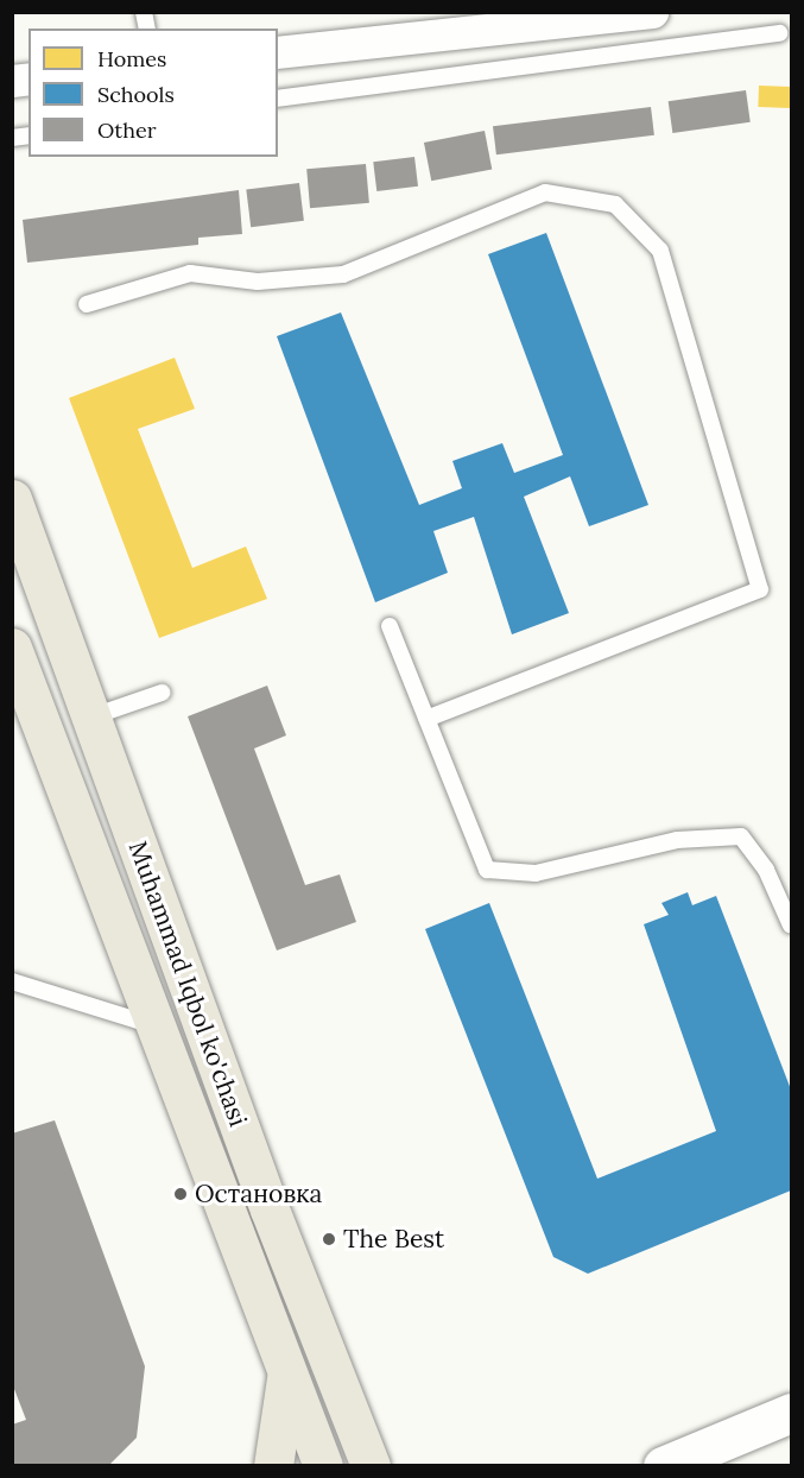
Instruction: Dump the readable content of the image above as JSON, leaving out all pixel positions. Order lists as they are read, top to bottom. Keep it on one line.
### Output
{"streets":{"main road":["Muhammad Iqbol ko'chasi"]},"places":["Остановка","The Best"],"legend":["Homes","Schools","Other"]}
